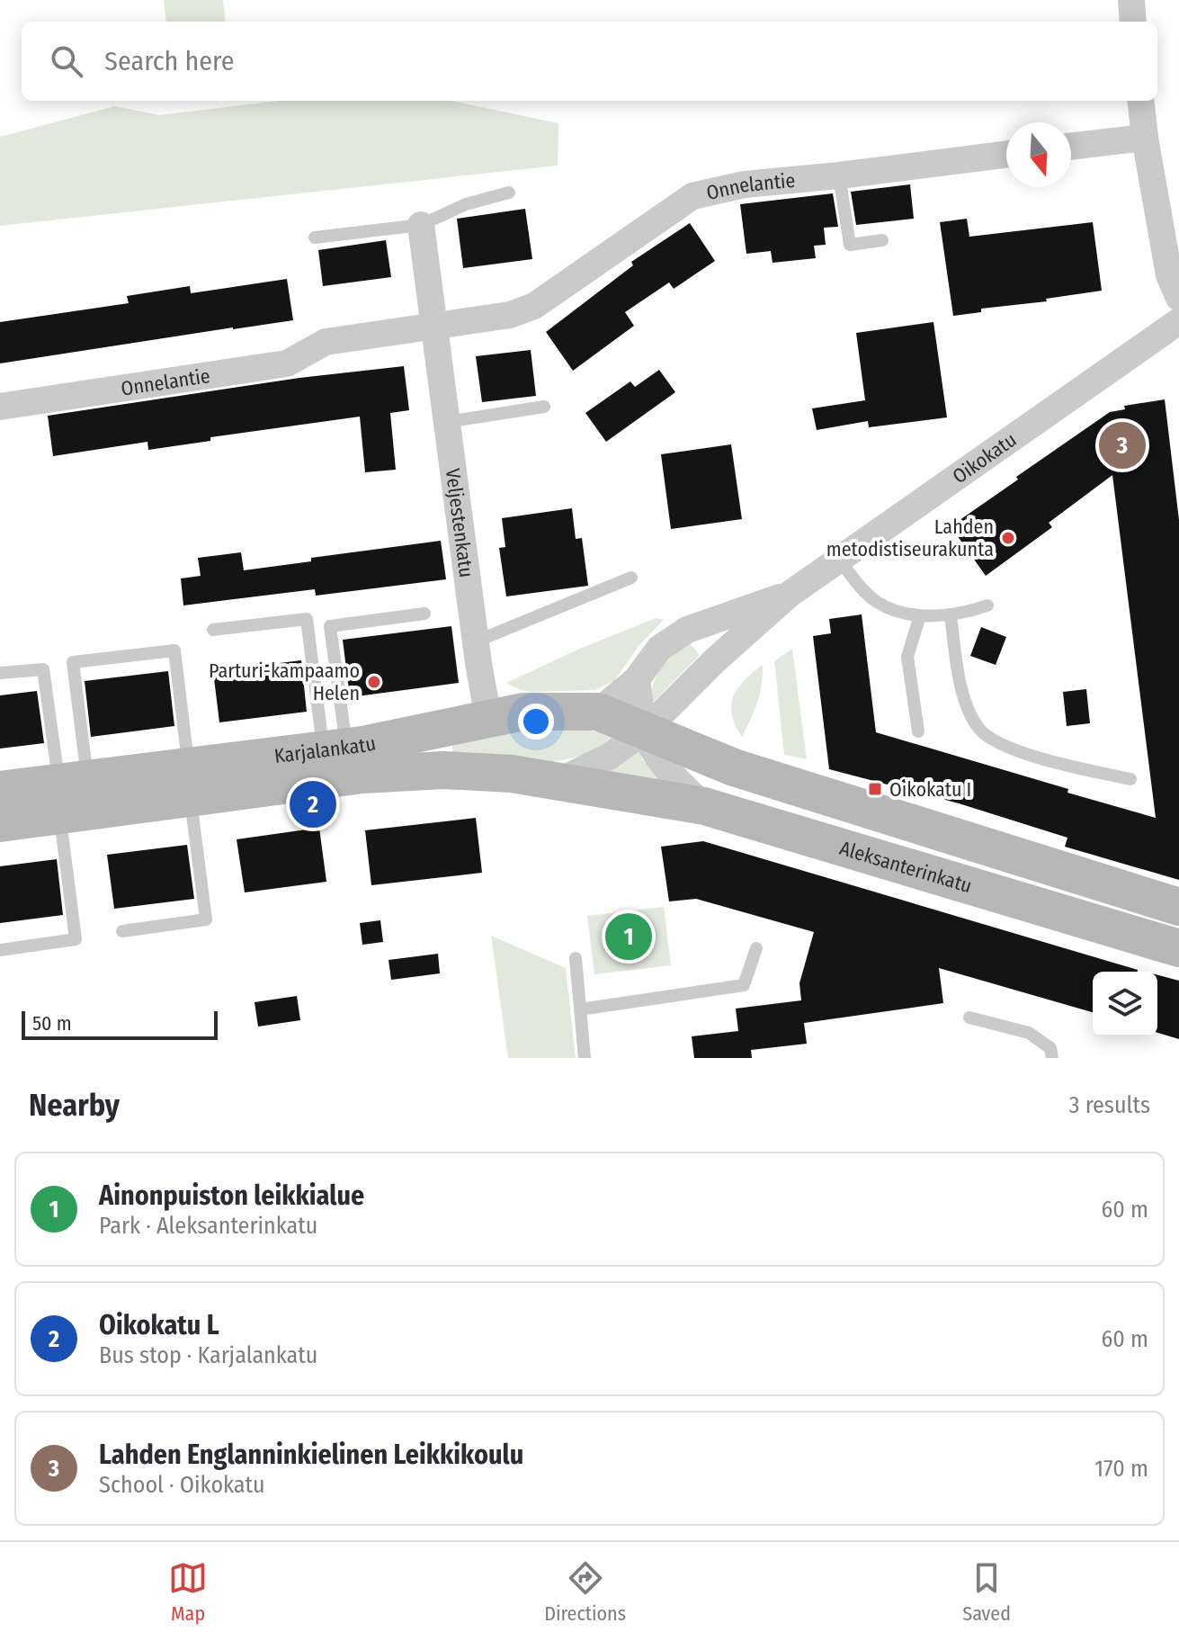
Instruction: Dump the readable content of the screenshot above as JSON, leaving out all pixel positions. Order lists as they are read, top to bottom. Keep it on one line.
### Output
{"streets":{"main road":["Karjalankatu","Aleksanterinkatu"],"street":["Onnelantie","Oikokatu","Veljestenkatu"]},"crossings":[["Onnelantie","Veljestenkatu"],["Oikokatu","Karjalankatu"],["Veljestenkatu","Karjalankatu"],["Karjalankatu","Aleksanterinkatu"]],"places":{"other":["Lahden metodistiseurakunta","Parturi-kampaamo Helen"],"transit":["Oikokatu I"]},"scale_bar":"50 m","north":"bottom","page":{"search":"Search here","pins":["3","2","1"],"scale":"50 m","heading":["Nearby","3 results"],"list":[{"mark":"1","name":"Ainonpuiston leikkialue","note":"Park · Aleksanterinkatu","value":"60 m"},{"mark":"2","name":"Oikokatu L","note":"Bus stop · Karjalankatu","value":"60 m"},{"mark":"3","name":"Lahden Englanninkielinen Leikkikoulu","note":"School · Oikokatu","value":"170 m"}],"nav":["Map","Directions","Saved"]}}
